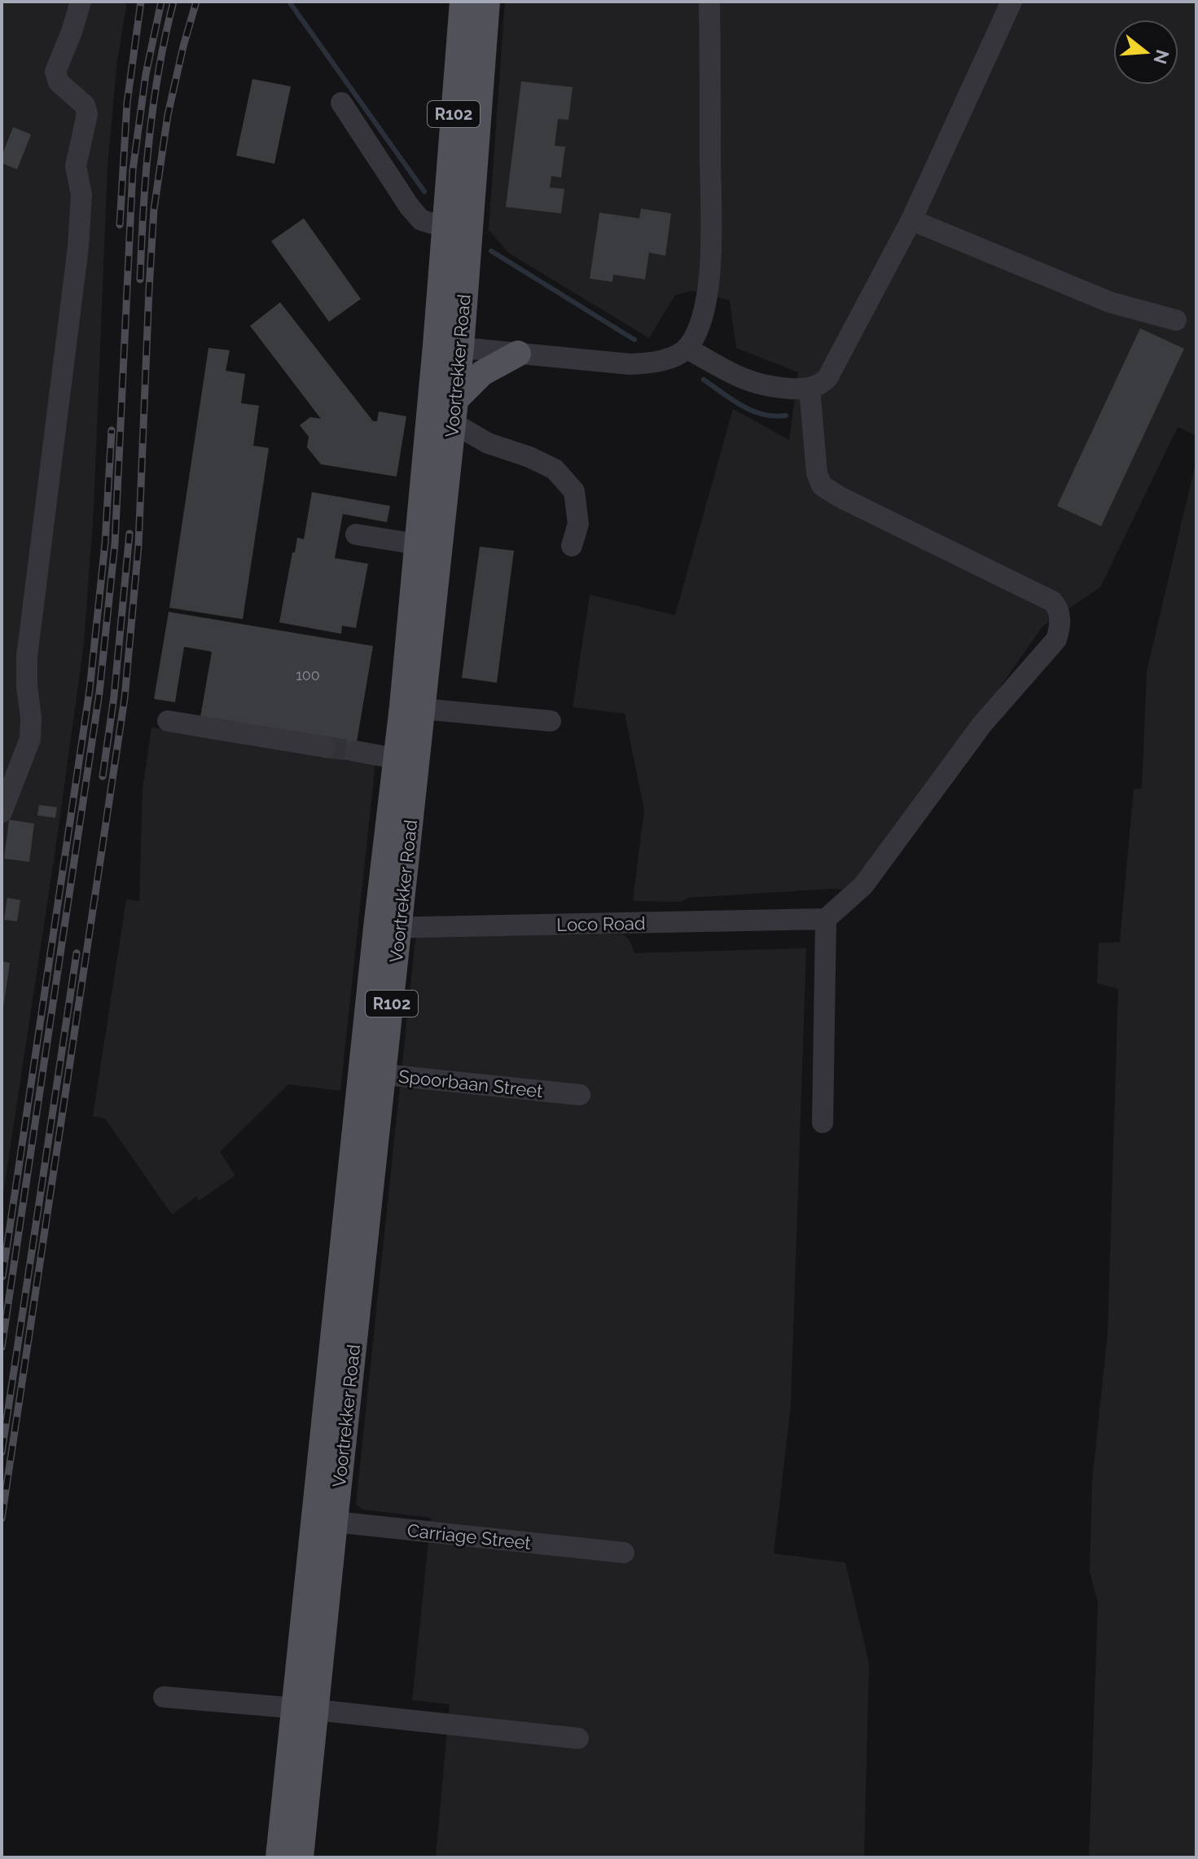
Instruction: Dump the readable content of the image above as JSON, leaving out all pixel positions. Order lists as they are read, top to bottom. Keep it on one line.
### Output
{"streets":{"main road":["R102","Voortrekker Road"],"lane":["Loco Road","Spoorbaan Street","Carriage Street"]},"crossings":[["Voortrekker Road","Loco Road"],["Voortrekker Road","Spoorbaan Street"],["Voortrekker Road","Carriage Street"]],"house_numbers":["100"],"north":"right"}
